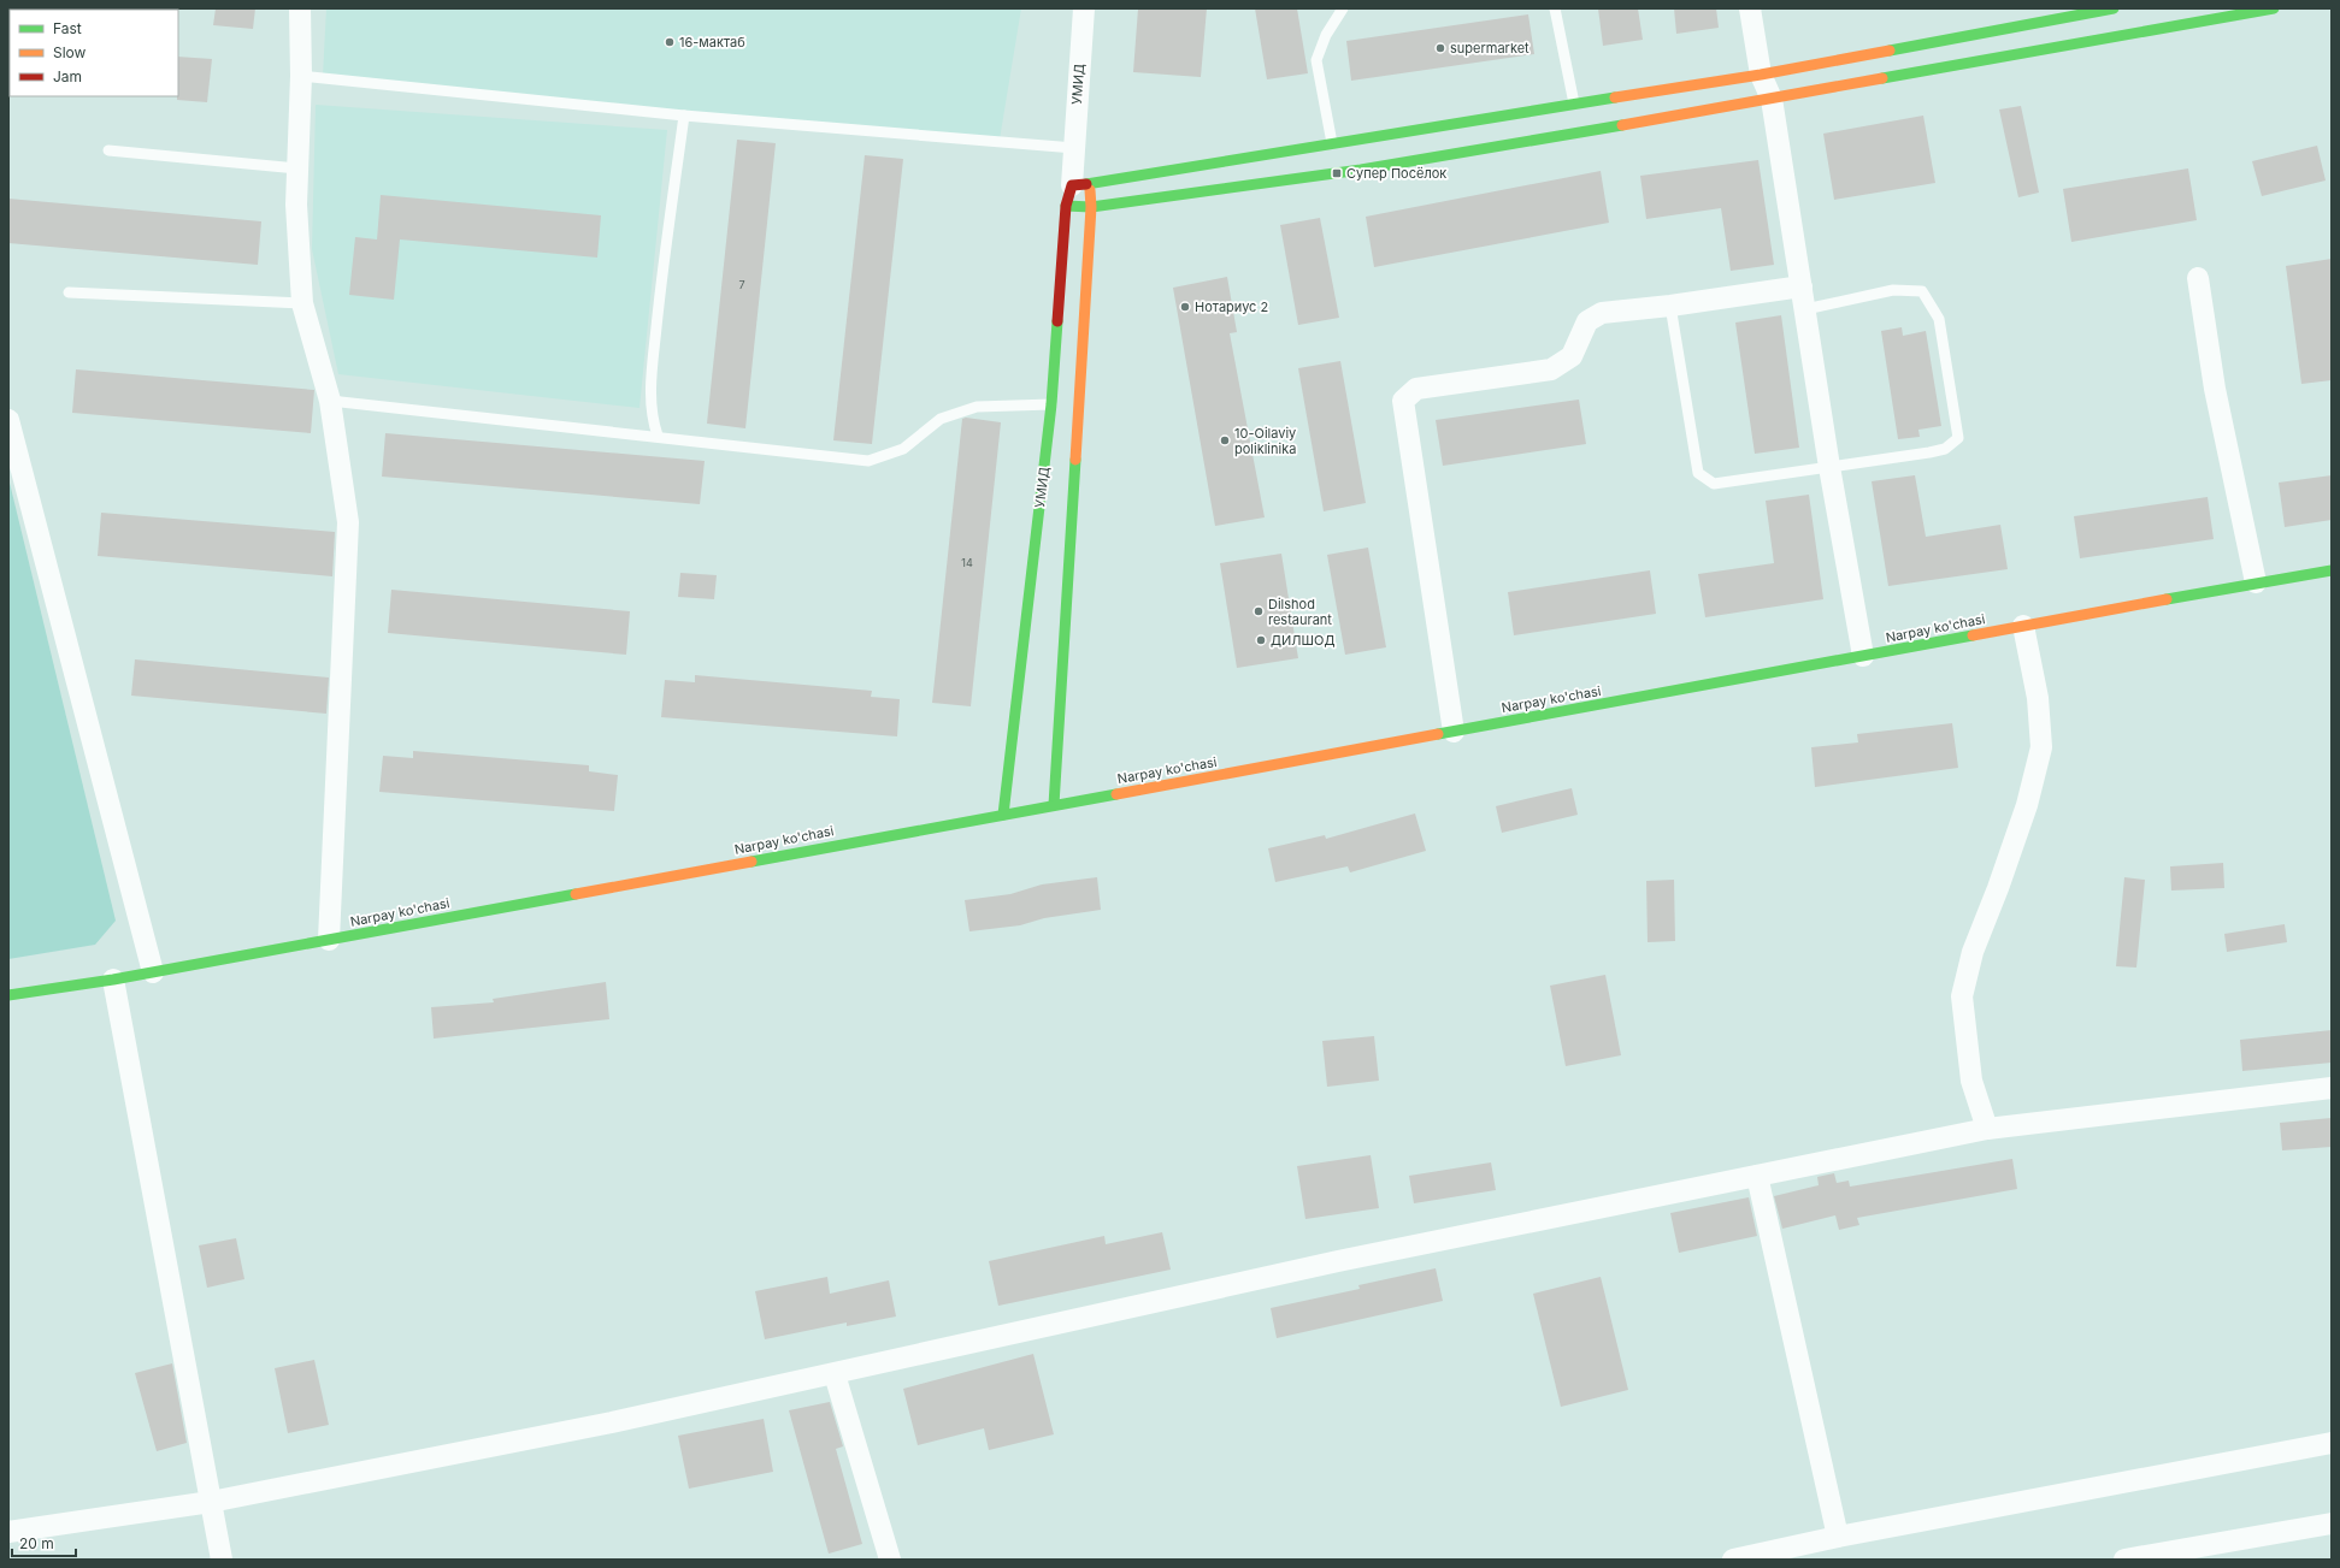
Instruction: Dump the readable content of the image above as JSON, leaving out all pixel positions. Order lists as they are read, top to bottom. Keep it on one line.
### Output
{"streets":{"street":["УМИД","Narpay ko'chasi"]},"crossings":[["УМИД","Narpay ko'chasi"]],"places":{"other":["16-мактаб","supermarket","Нотариус 2","10-Oilaviy poliklinika","Dilshod restaurant","ДИЛШОД"],"transit":["Супер Посёлок"]},"house_numbers":["7","14"],"legend":["Fast","Slow","Jam"],"scale_bar":"20 m"}
